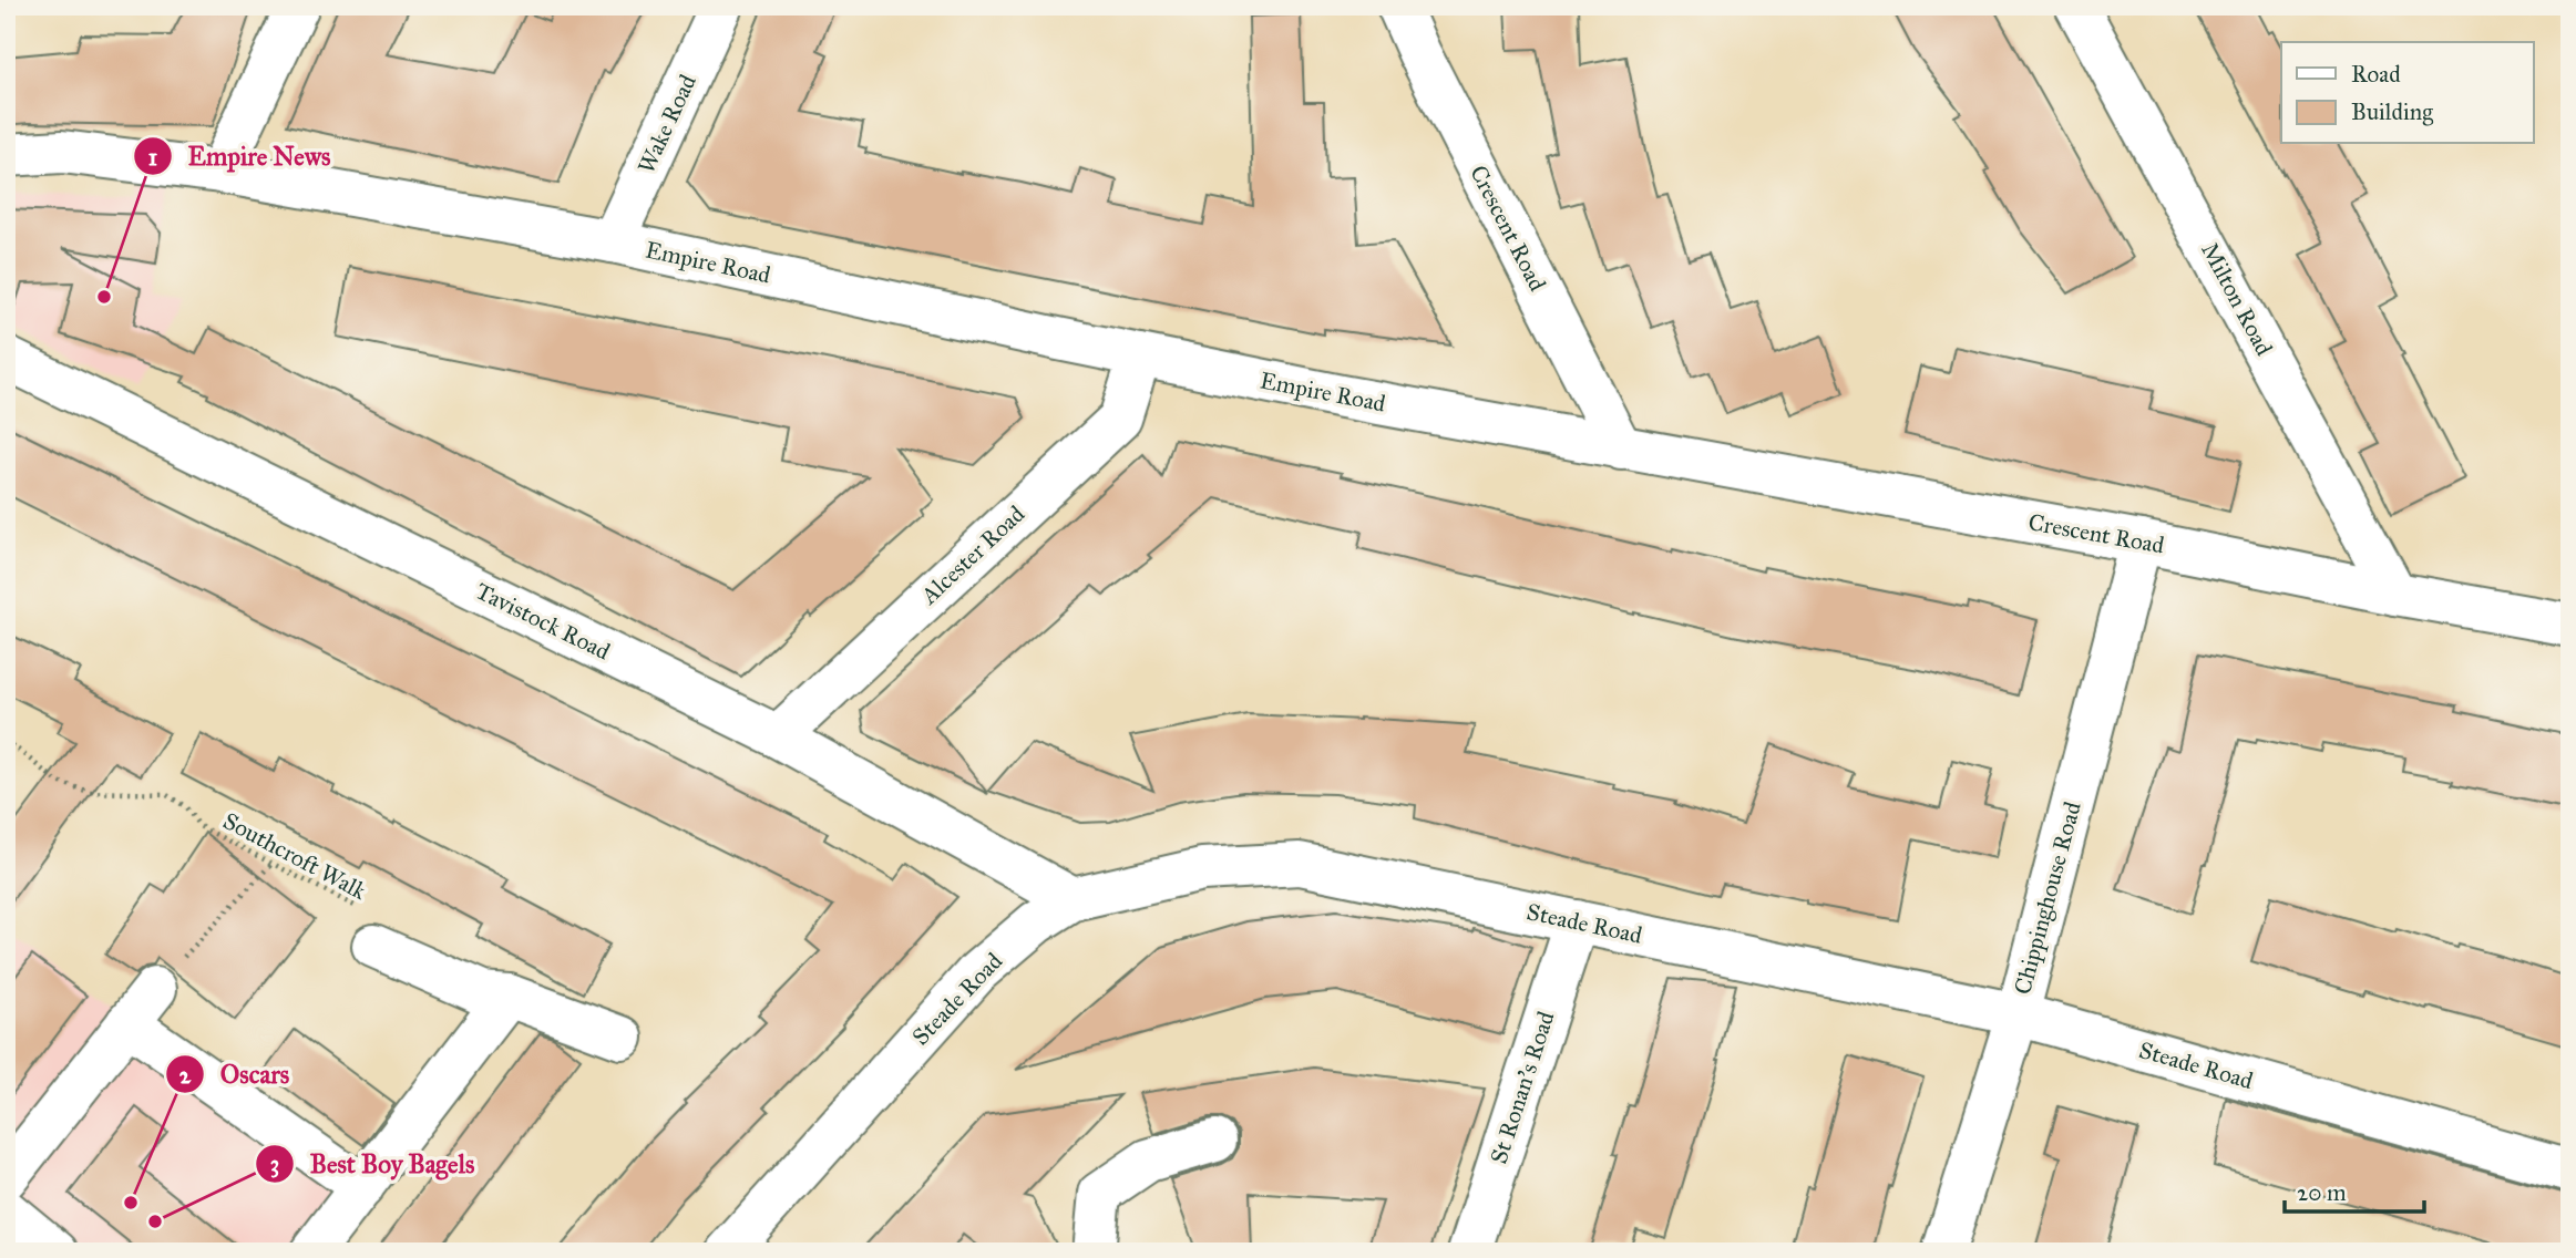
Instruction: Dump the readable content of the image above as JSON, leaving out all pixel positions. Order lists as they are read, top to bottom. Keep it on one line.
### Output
{"streets":{"street":["Wake Road","Crescent Road","Empire Road","Milton Road","Alcester Road","Tavistock Road","Chippinghouse Road","Steade Road","St Ronan's Road"],"path":["Southcroft Walk"]},"crossings":[["Wake Road","Empire Road"],["Crescent Road","Empire Road"],["Crescent Road","Milton Road"],["Crescent Road","Chippinghouse Road"],["Empire Road","Alcester Road"],["Alcester Road","Tavistock Road"],["Tavistock Road","Steade Road"],["Chippinghouse Road","Steade Road"],["Steade Road","St Ronan's Road"]],"places":["Empire News","Oscars","Best Boy Bagels"],"legend":["Road","Building"],"scale_bar":"20 m"}
